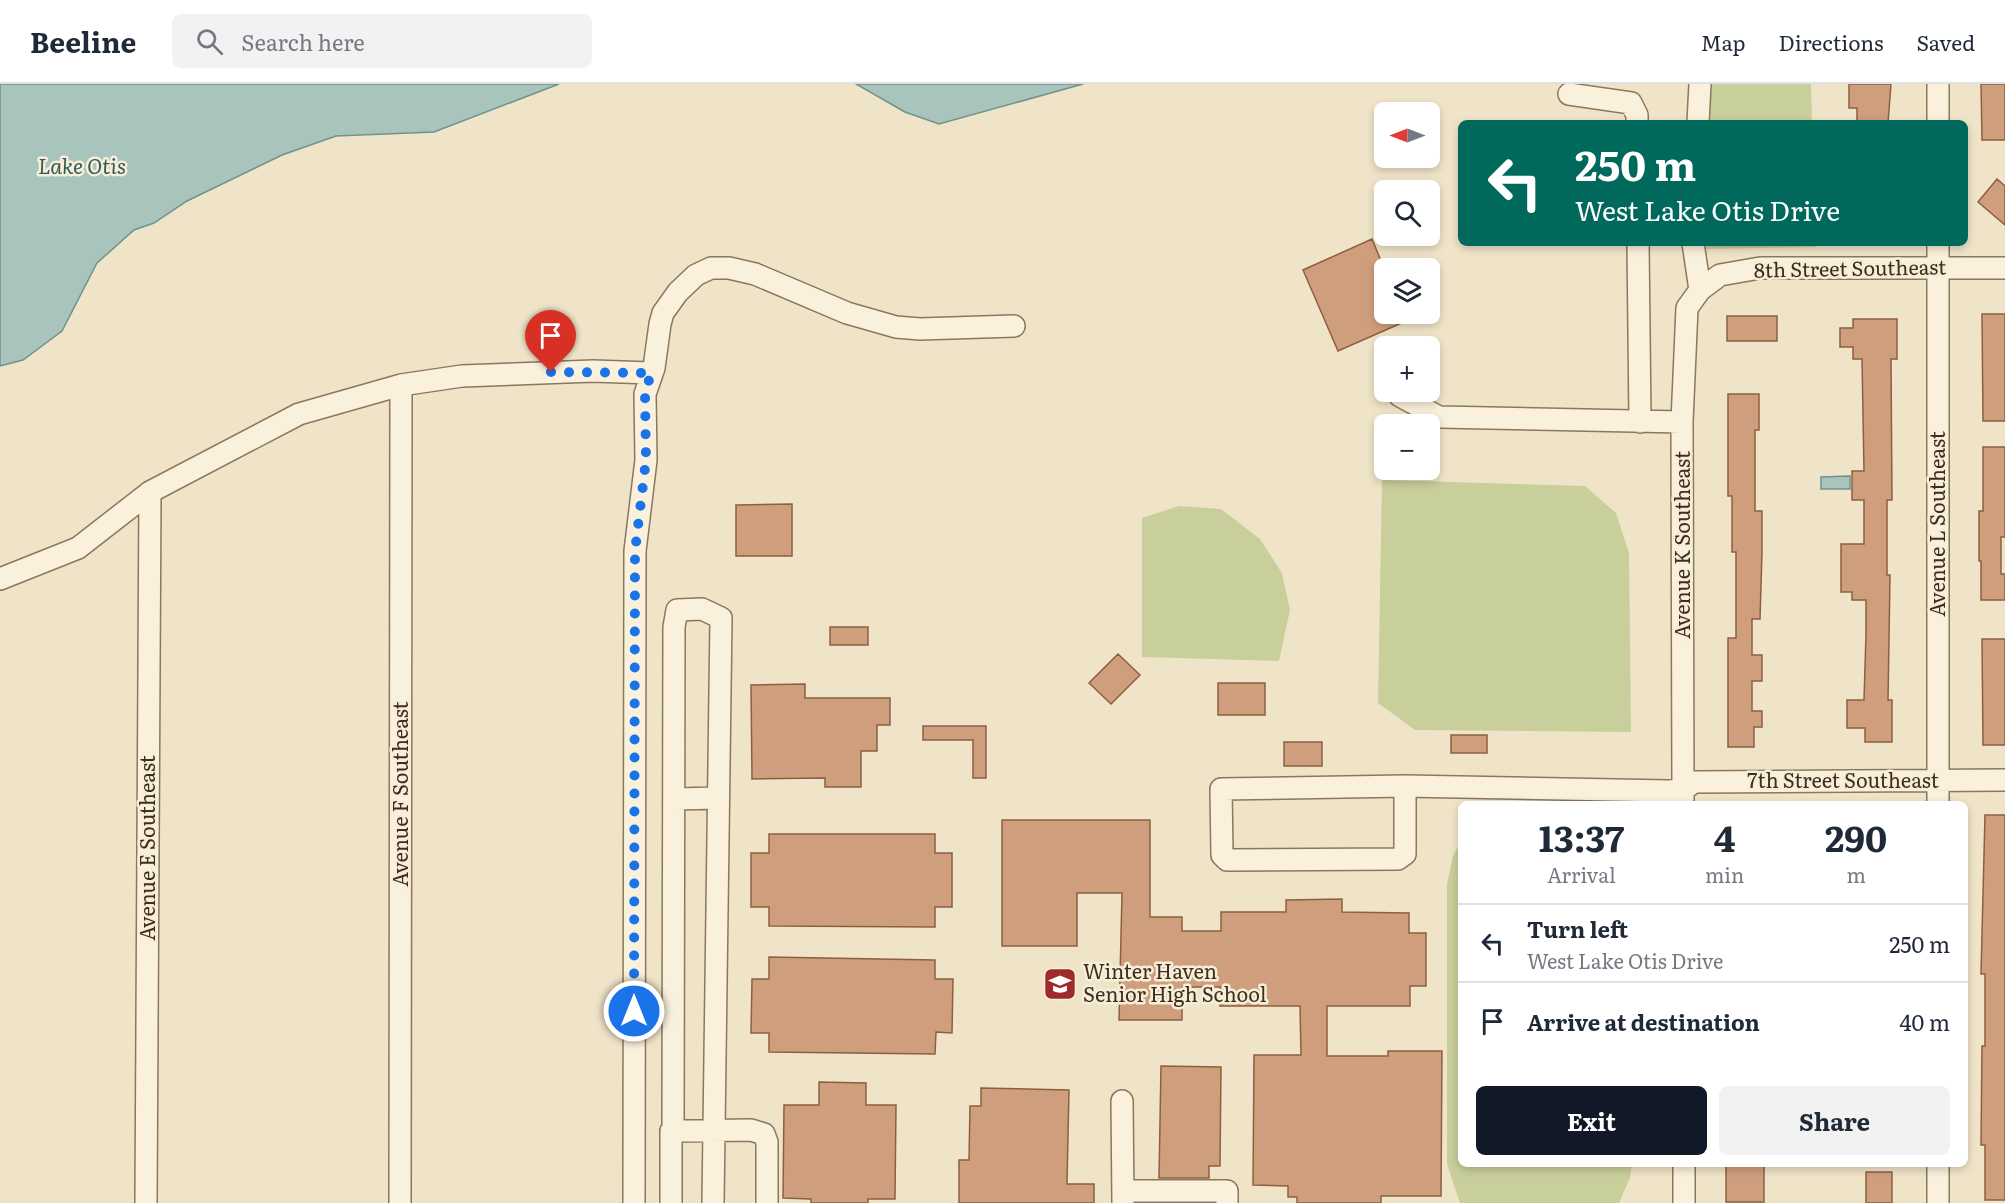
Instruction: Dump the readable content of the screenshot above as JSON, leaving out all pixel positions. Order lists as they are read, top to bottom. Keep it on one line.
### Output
{"streets":{"street":["8th Street Southeast","Avenue L Southeast","Avenue K Southeast","7th Street Southeast","Avenue F Southeast","Avenue E Southeast"]},"crossings":[["8th Street Southeast","Avenue L Southeast"],["8th Street Southeast","Avenue K Southeast"],["Avenue L Southeast","7th Street Southeast"],["Avenue K Southeast","7th Street Southeast"]],"water":["Lake Otis"],"places":{"school or university":["Winter Haven Senior High School"]},"north":"left","page":{"header":"Beeline","search":"Search here","nav":["Map","Directions","Saved"],"map_buttons":["+","−"],"turn":["250 m","West Lake Otis Drive"],"eta":["13:37","Arrival","4","min","290","m"],"list":[{"name":"Turn left","note":"West Lake Otis Drive","value":"250 m"},{"name":"Arrive at destination","value":"40 m"}],"buttons":["Exit","Share"]}}
